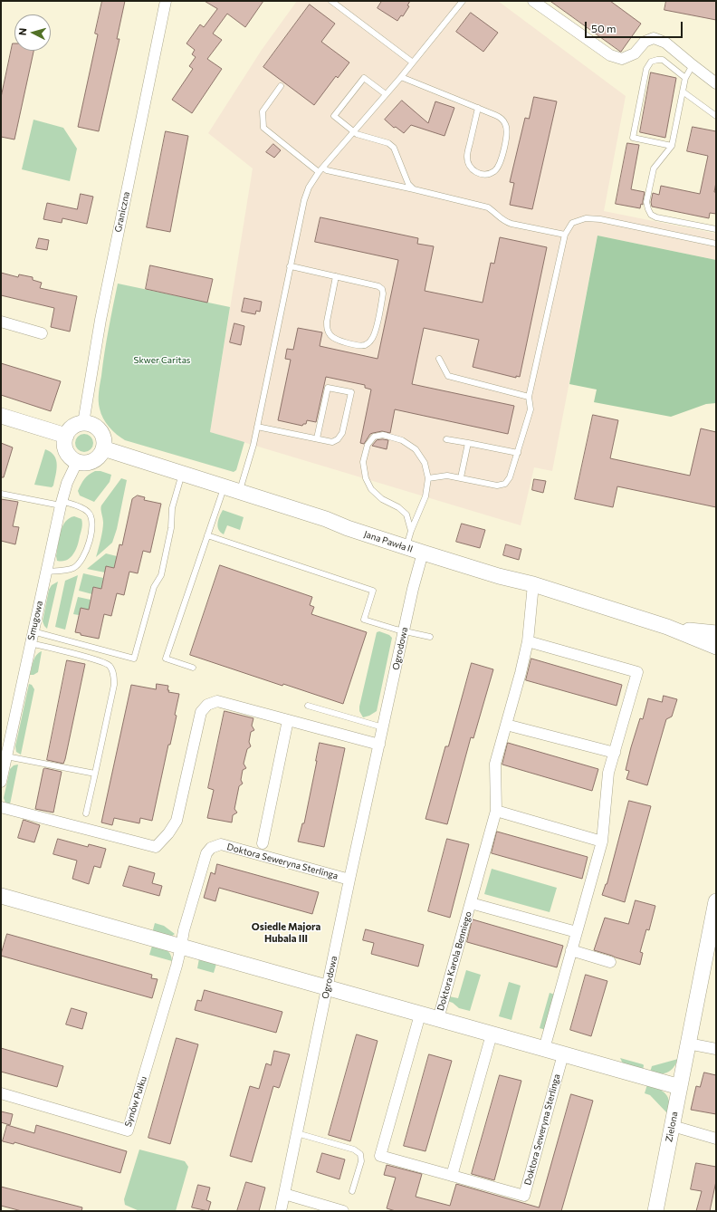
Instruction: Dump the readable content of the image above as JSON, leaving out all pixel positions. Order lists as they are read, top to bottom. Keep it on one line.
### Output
{"streets":{"street":["Graniczna","Jana Pawła II","Smugowa","Ogrodowa","Doktora Seweryna Sterlinga","Doktora Karola Benniego","Synów Pułku","Zielona"]},"crossings":[["Graniczna","Jana Pawła II"],["Graniczna","Smugowa"],["Jana Pawła II","Smugowa"],["Jana Pawła II","Ogrodowa"],["Jana Pawła II","Doktora Karola Benniego"],["Ogrodowa","Doktora Seweryna Sterlinga"],["Doktora Seweryna Sterlinga","Synów Pułku"]],"districts":["Osiedle Majora Hubala III"],"parks":["Skwer Caritas"],"scale_bar":"50 m","north":"left"}
